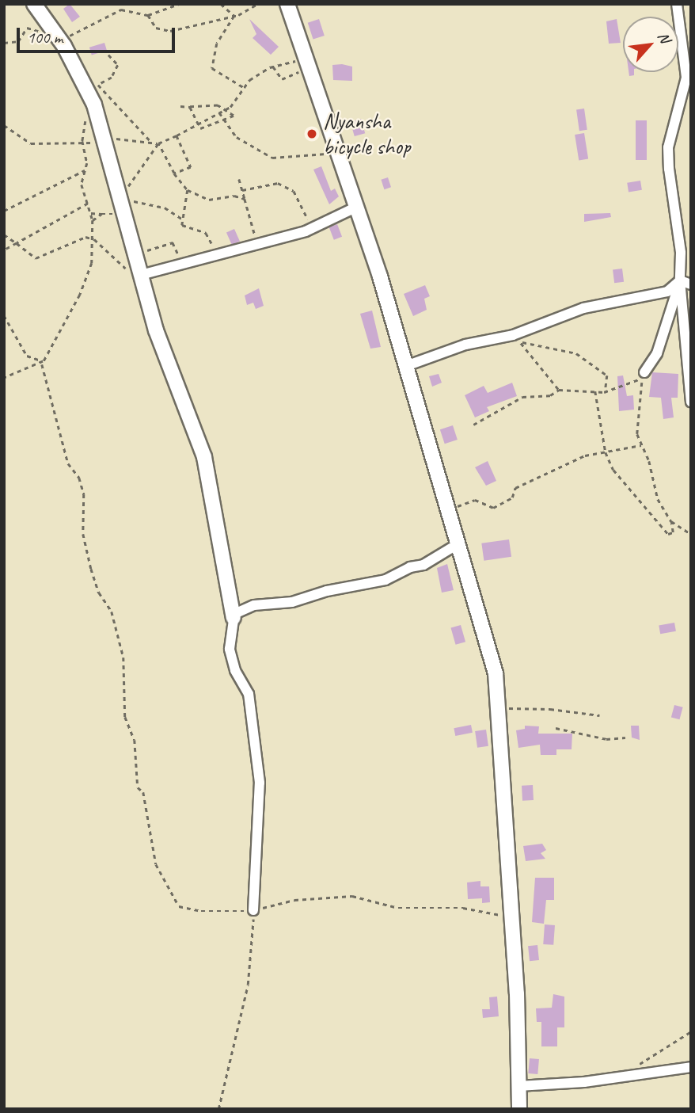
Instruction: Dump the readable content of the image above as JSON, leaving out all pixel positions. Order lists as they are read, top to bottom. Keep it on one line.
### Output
{"places":["Nyansha bicycle shop"],"scale_bar":"100 m","north":"top right"}
